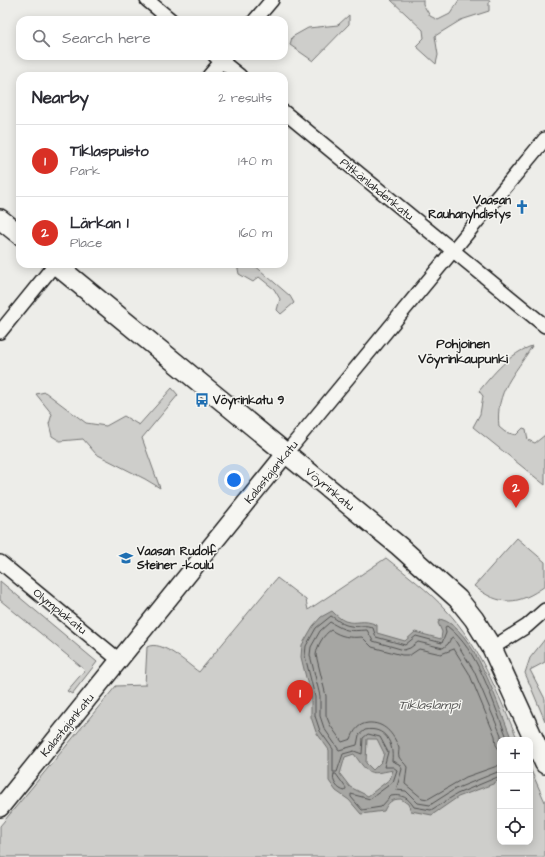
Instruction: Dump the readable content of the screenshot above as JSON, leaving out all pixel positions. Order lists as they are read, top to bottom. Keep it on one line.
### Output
{"streets":{"main road":["Vöyrinkatu"],"street":["Pitkänlahdenkatu","Kalastajankatu","Olympiakatu"]},"crossings":[["Pitkänlahdenkatu","Kalastajankatu"],["Kalastajankatu","Vöyrinkatu"],["Kalastajankatu","Olympiakatu"]],"districts":["Pohjoinen Vöyrinkaupunki"],"water":["Tiklaslampi"],"places":{"church":["Vaasan Rauhanyhdistys"],"bus stop":["Vöyrinkatu 9"],"school or university":["Vaasan Rudolf Steiner -koulu"]},"page":{"search":"Search here","heading":["Nearby","2 results"],"list":[{"mark":"1","name":"Tiklaspuisto","note":"Park","value":"140 m"},{"mark":"2","name":"Lärkan 1","note":"Place","value":"160 m"}],"pins":["2","1"],"map_buttons":["+","−"]}}
